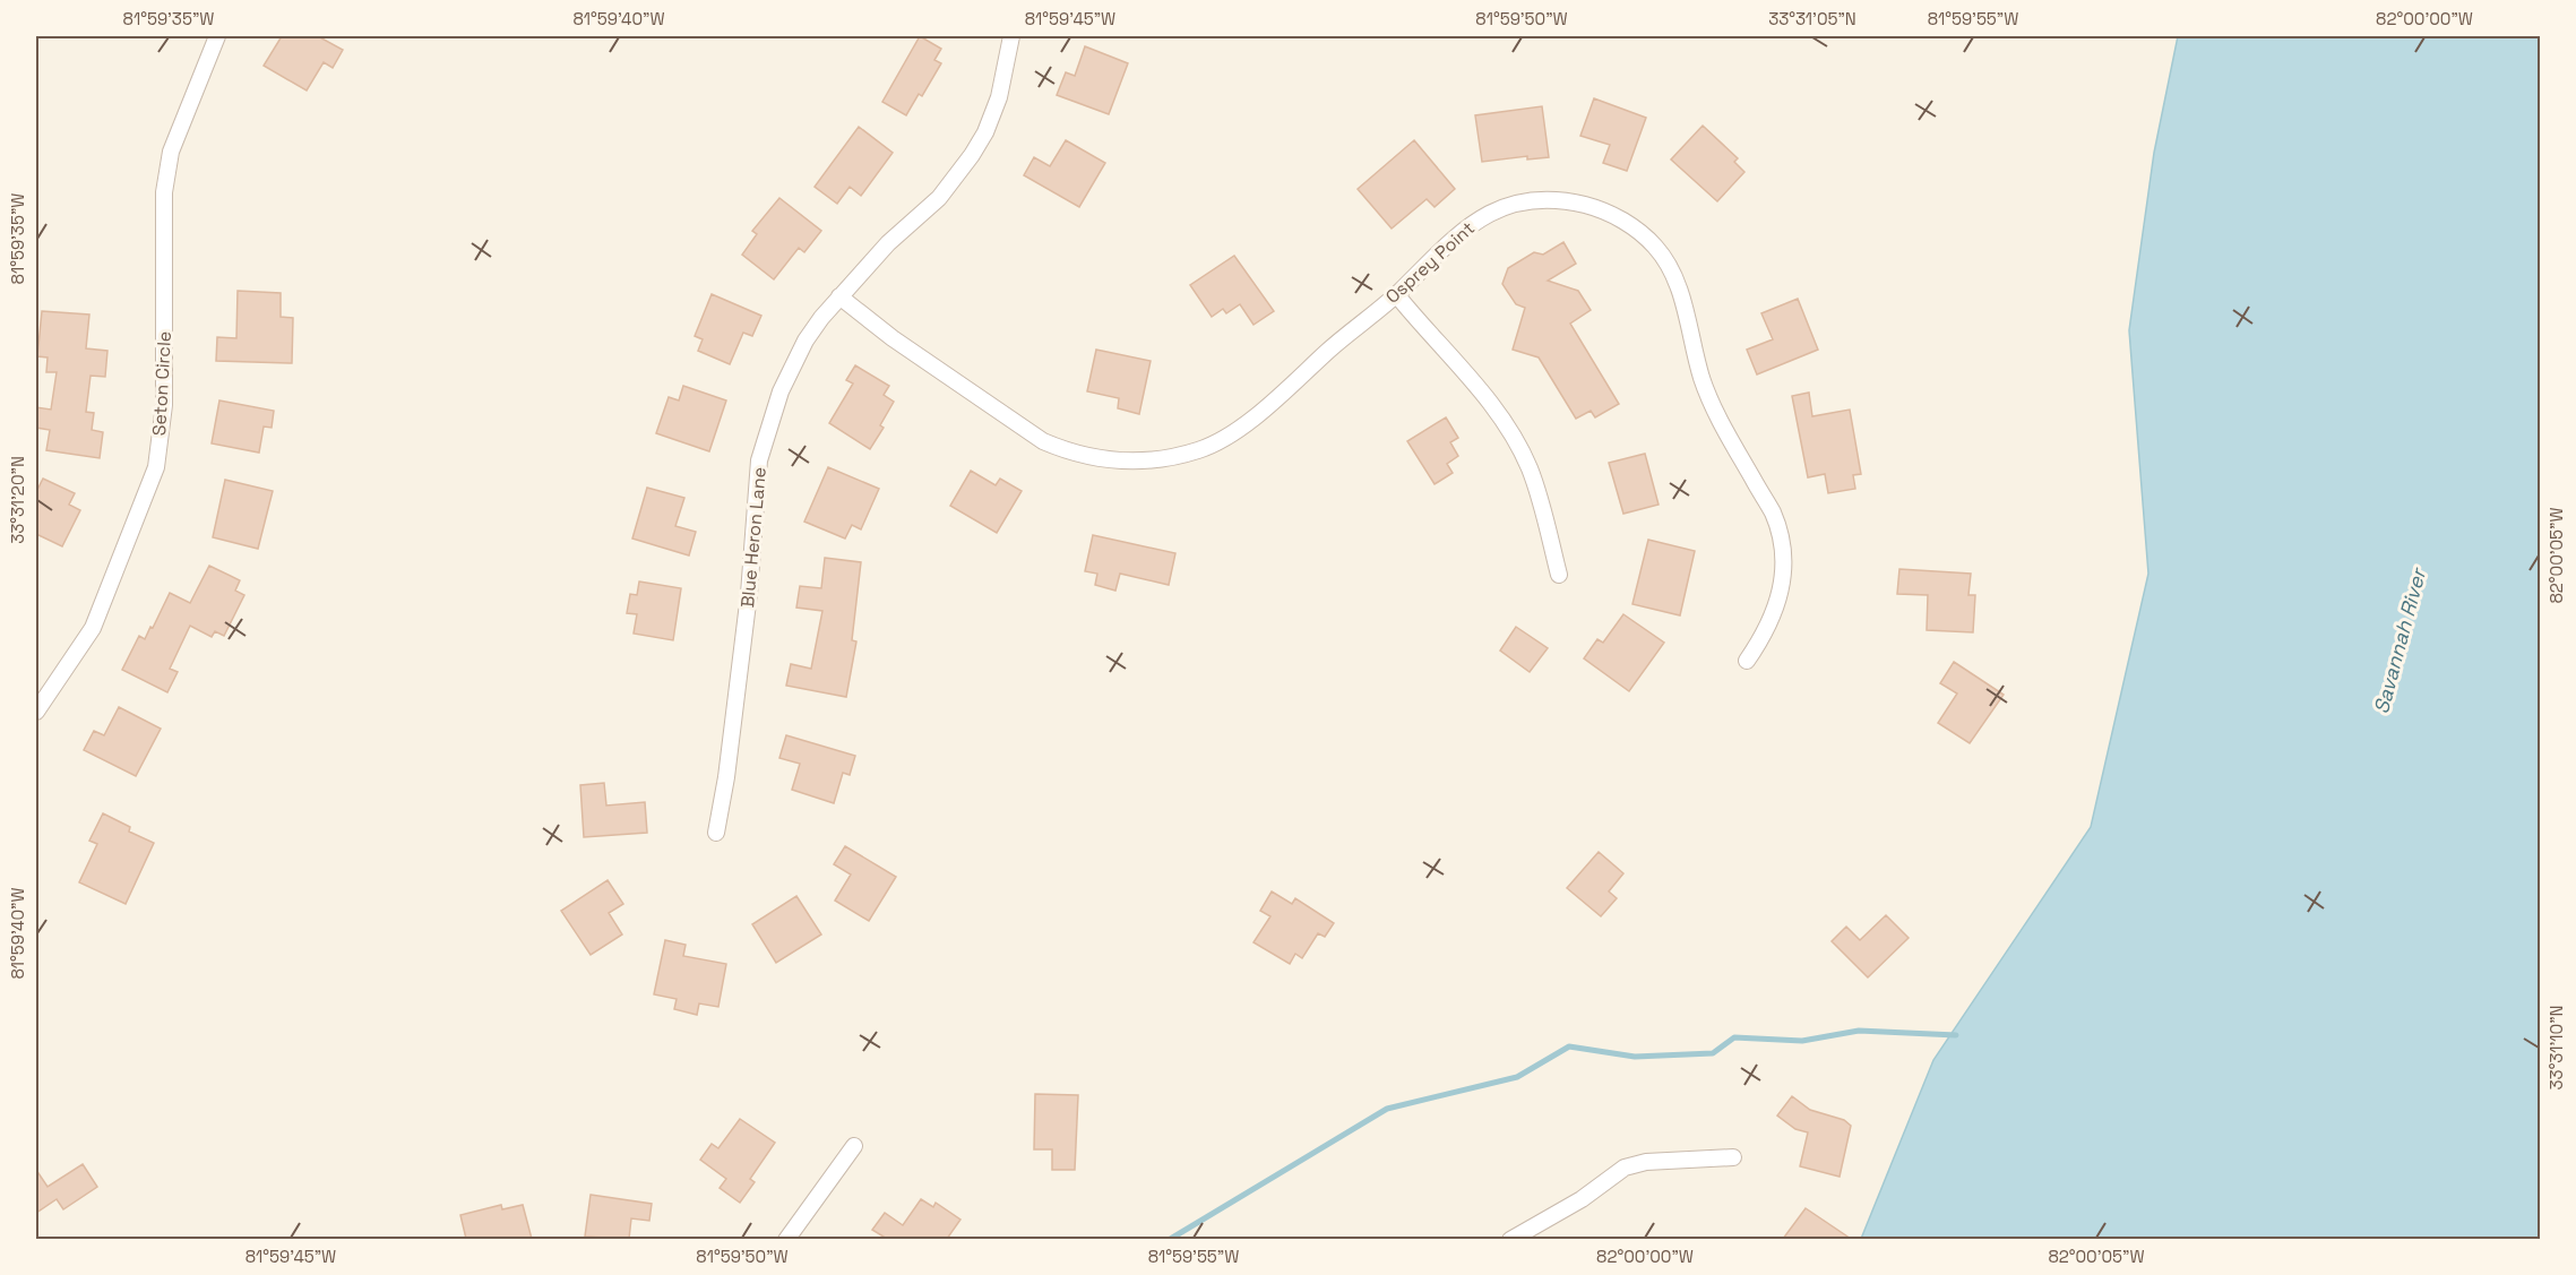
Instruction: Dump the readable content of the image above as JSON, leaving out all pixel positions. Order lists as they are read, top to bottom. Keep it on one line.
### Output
{"streets":{"street":["Osprey Point","Seton Circle","Blue Heron Lane"]},"crossings":[["Osprey Point","Blue Heron Lane"]],"water":["Savannah River"],"coordinates":["81°59'35\"W","81°59'40\"W","81°59'45\"W","81°59'50\"W","33°31'05\"N","81°59'55\"W","82°00'00\"W","33°31'20\"N","82°00'05\"W","33°31'10\"N"]}
